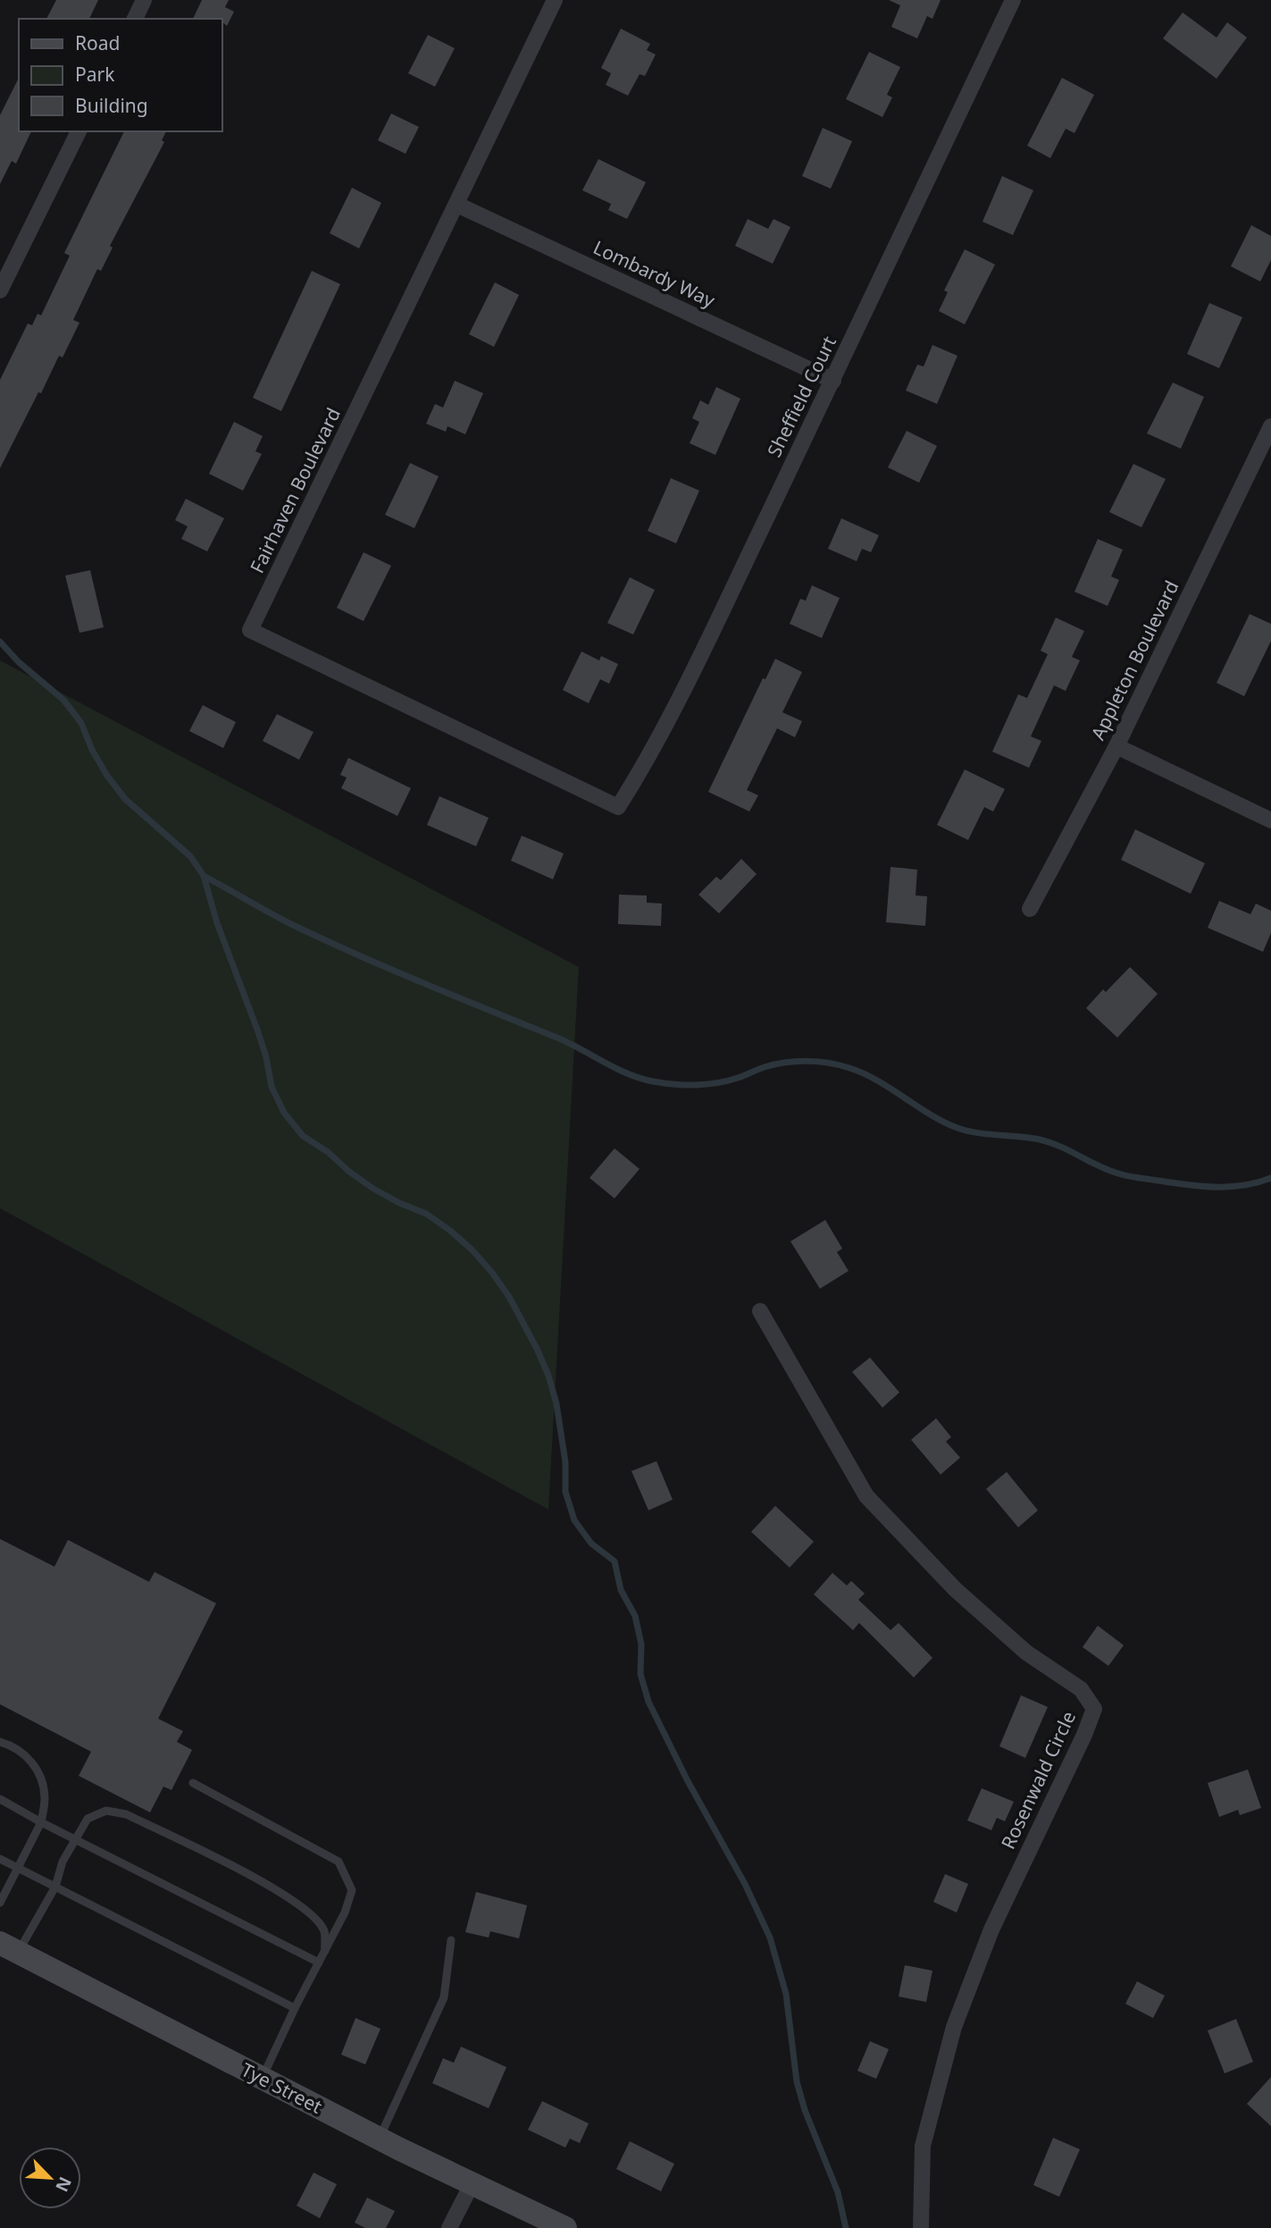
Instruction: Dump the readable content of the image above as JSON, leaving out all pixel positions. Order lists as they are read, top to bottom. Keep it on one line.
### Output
{"streets":{"street":["Lombardy Way","Sheffield Court","Fairhaven Boulevard","Appleton Boulevard","Rosenwald Circle","Tye Street"]},"crossings":[["Lombardy Way","Sheffield Court"],["Lombardy Way","Fairhaven Boulevard"],["Sheffield Court","Fairhaven Boulevard"]],"legend":["Road","Park","Building"],"north":"bottom right"}
